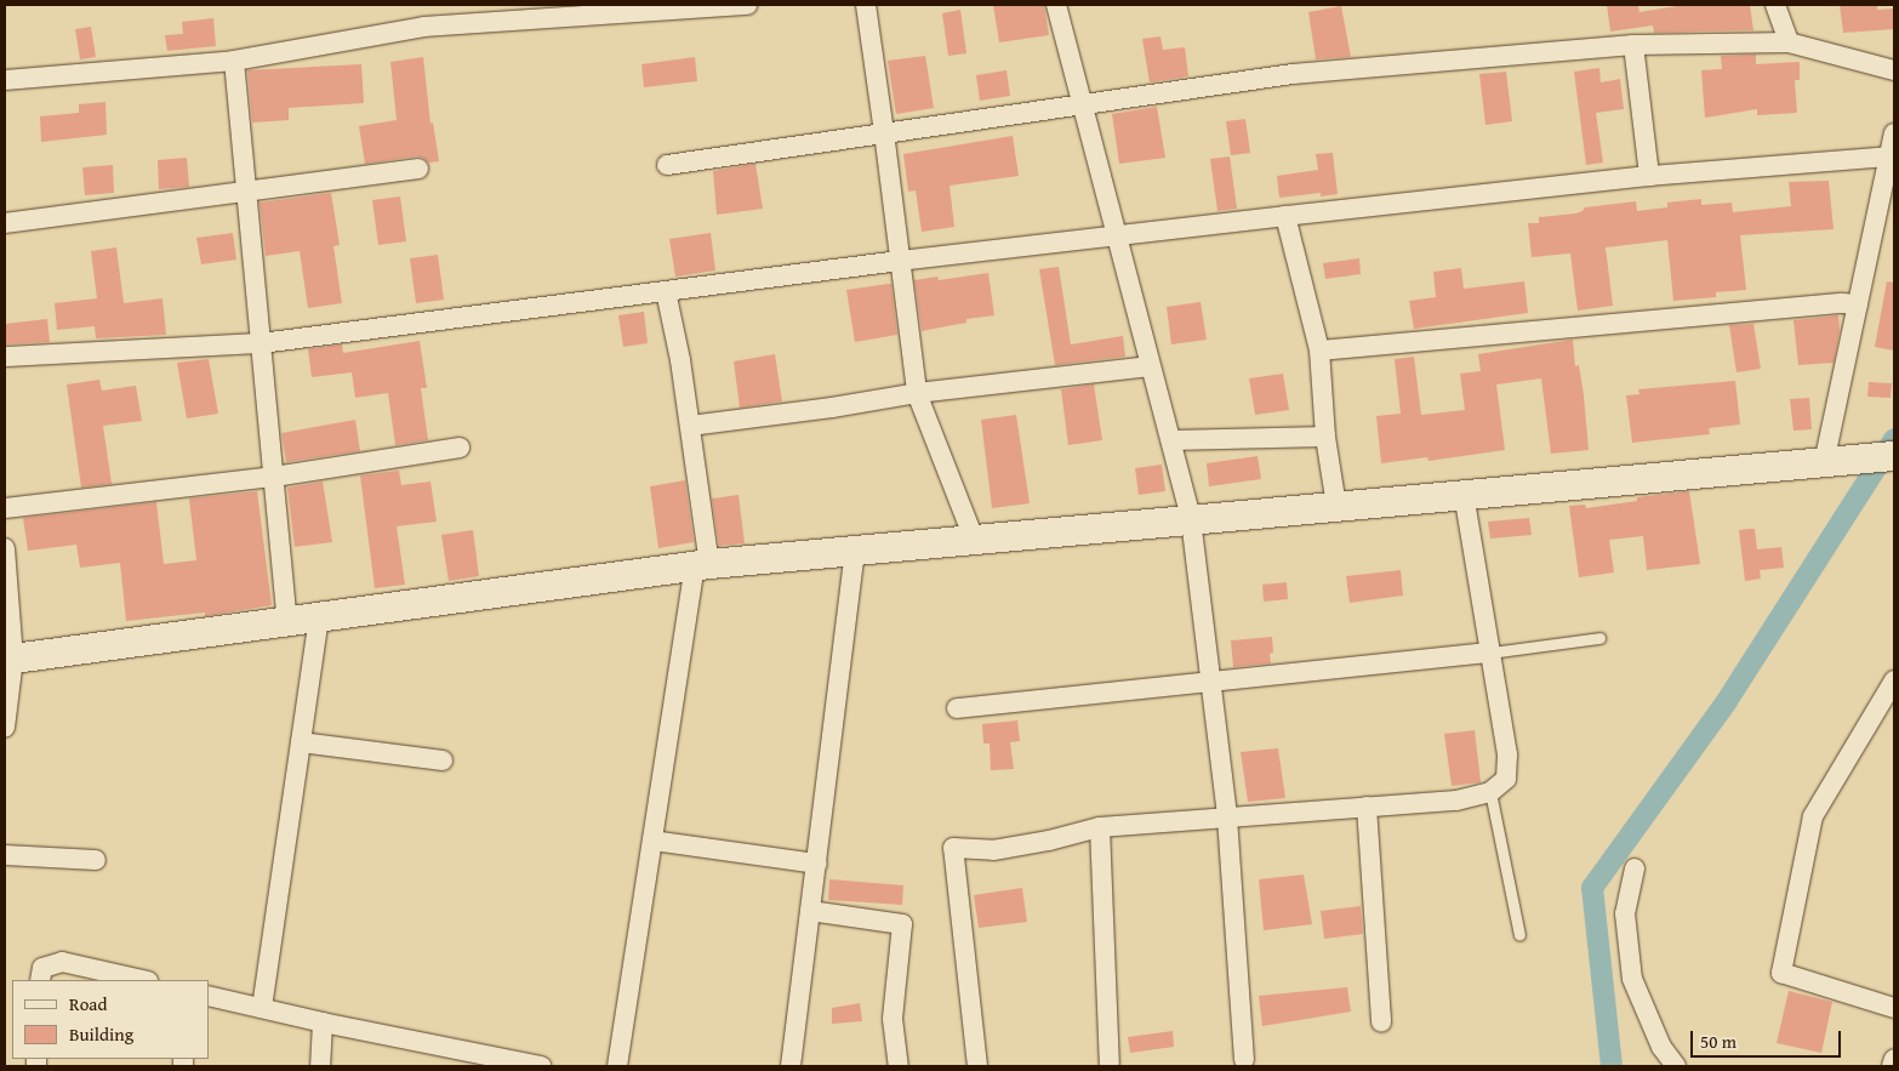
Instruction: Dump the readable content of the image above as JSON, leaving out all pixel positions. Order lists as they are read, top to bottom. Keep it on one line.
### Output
{"legend":["Road","Building"],"scale_bar":"50 m"}
